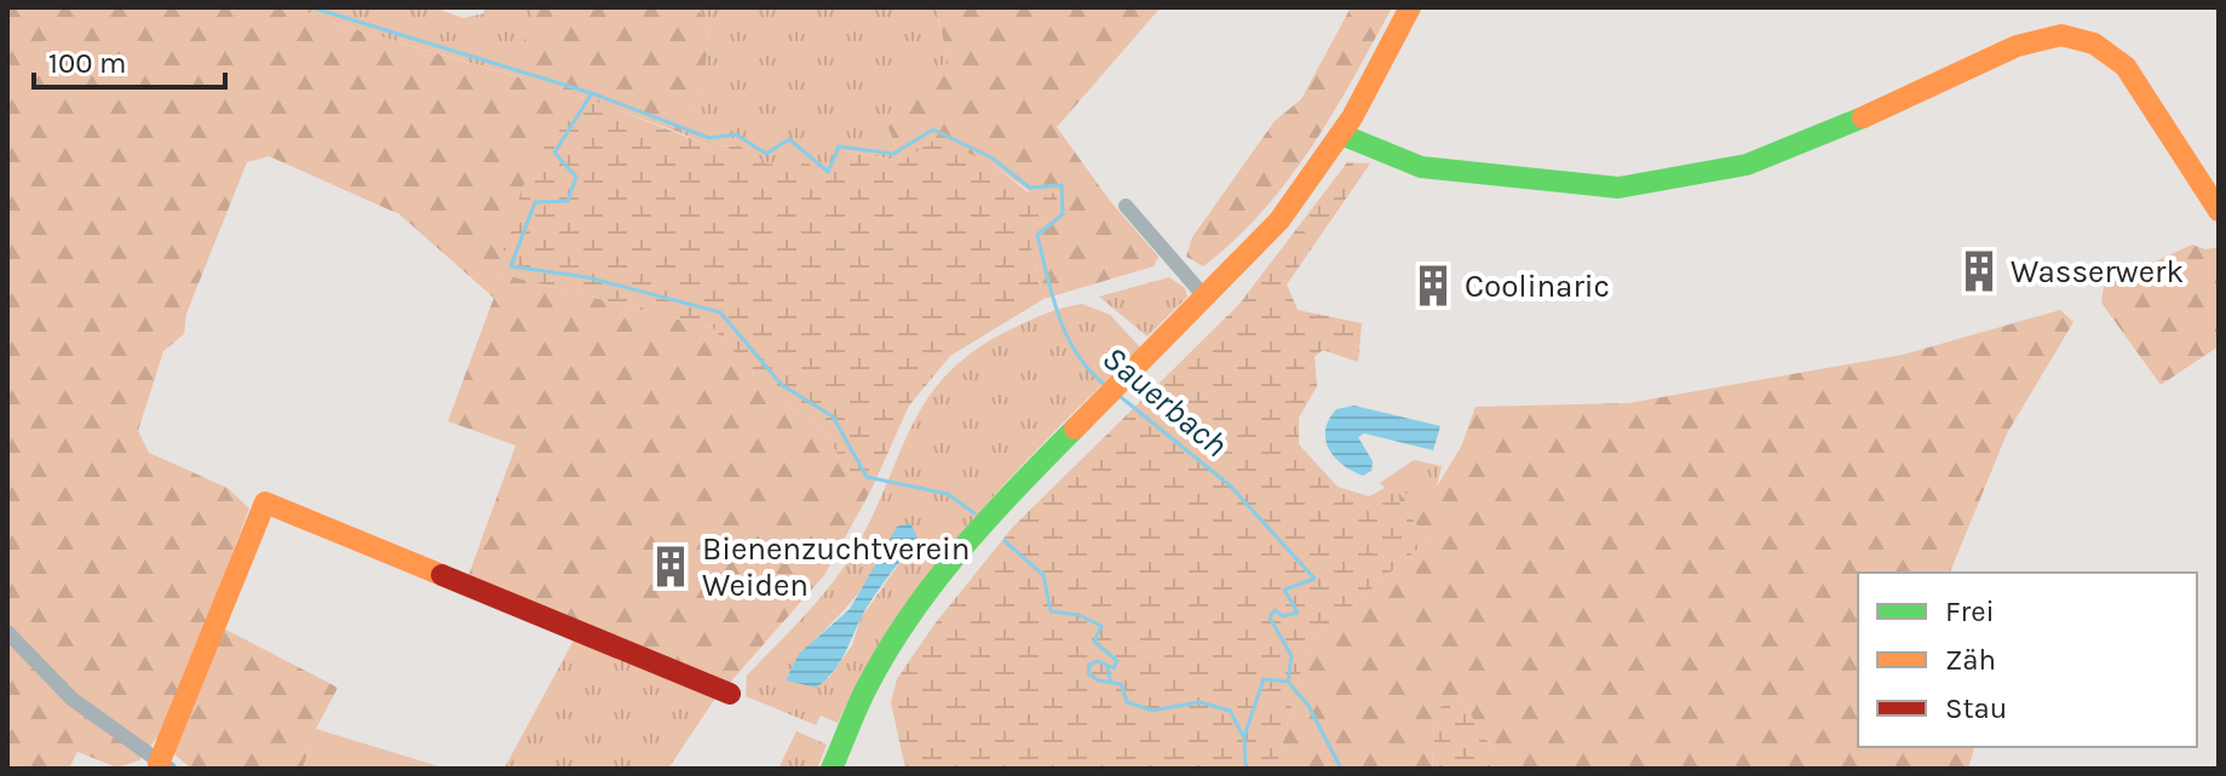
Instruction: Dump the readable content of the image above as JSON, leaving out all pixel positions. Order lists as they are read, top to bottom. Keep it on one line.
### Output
{"water":["Sauerbach"],"places":{"building":["Wasserwerk","Coolinaric","Bienenzuchtverein Weiden"]},"legend":["Frei","Zäh","Stau"],"scale_bar":"100 m"}
